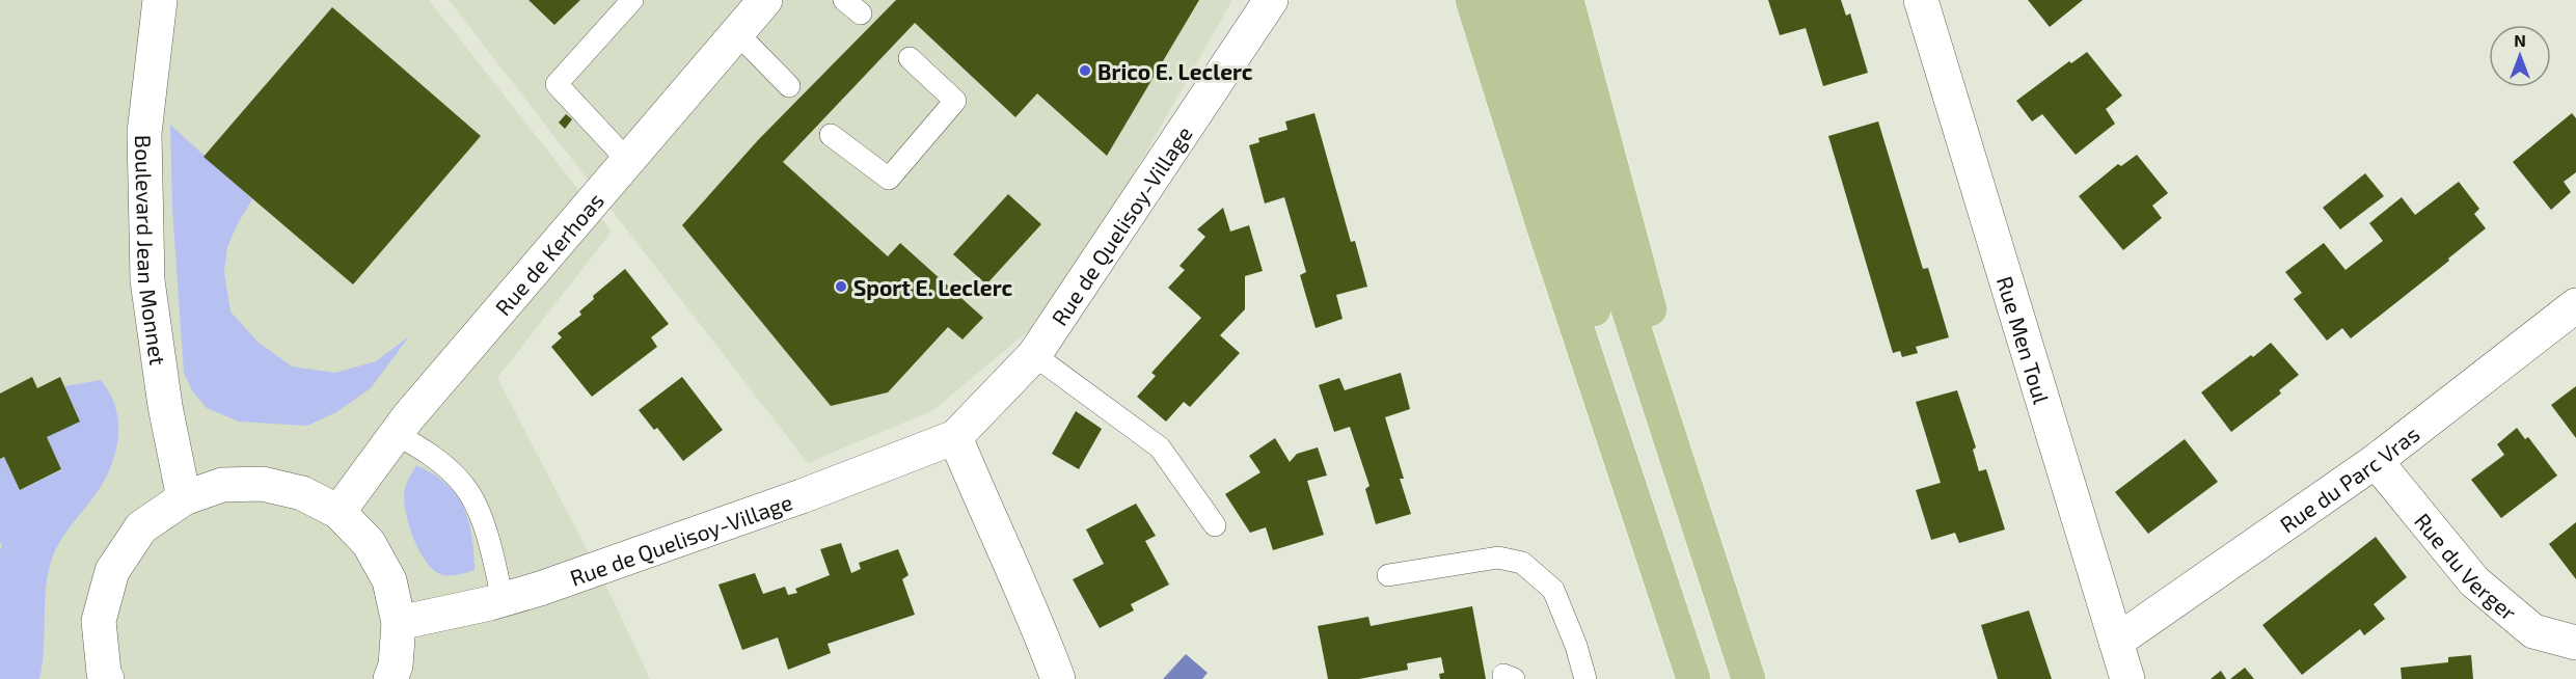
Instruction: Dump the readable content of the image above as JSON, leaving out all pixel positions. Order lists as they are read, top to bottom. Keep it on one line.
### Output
{"streets":{"street":["Rue de Quelisoy-Village","Boulevard Jean Monnet","Rue de Kerhoas","Rue Men Toul","Rue du Parc Vras","Rue du Verger"]},"crossings":[["Rue Men Toul","Rue du Parc Vras"],["Rue du Parc Vras","Rue du Verger"]],"places":["Brico E. Leclerc","Sport E. Leclerc"],"north":"top"}
